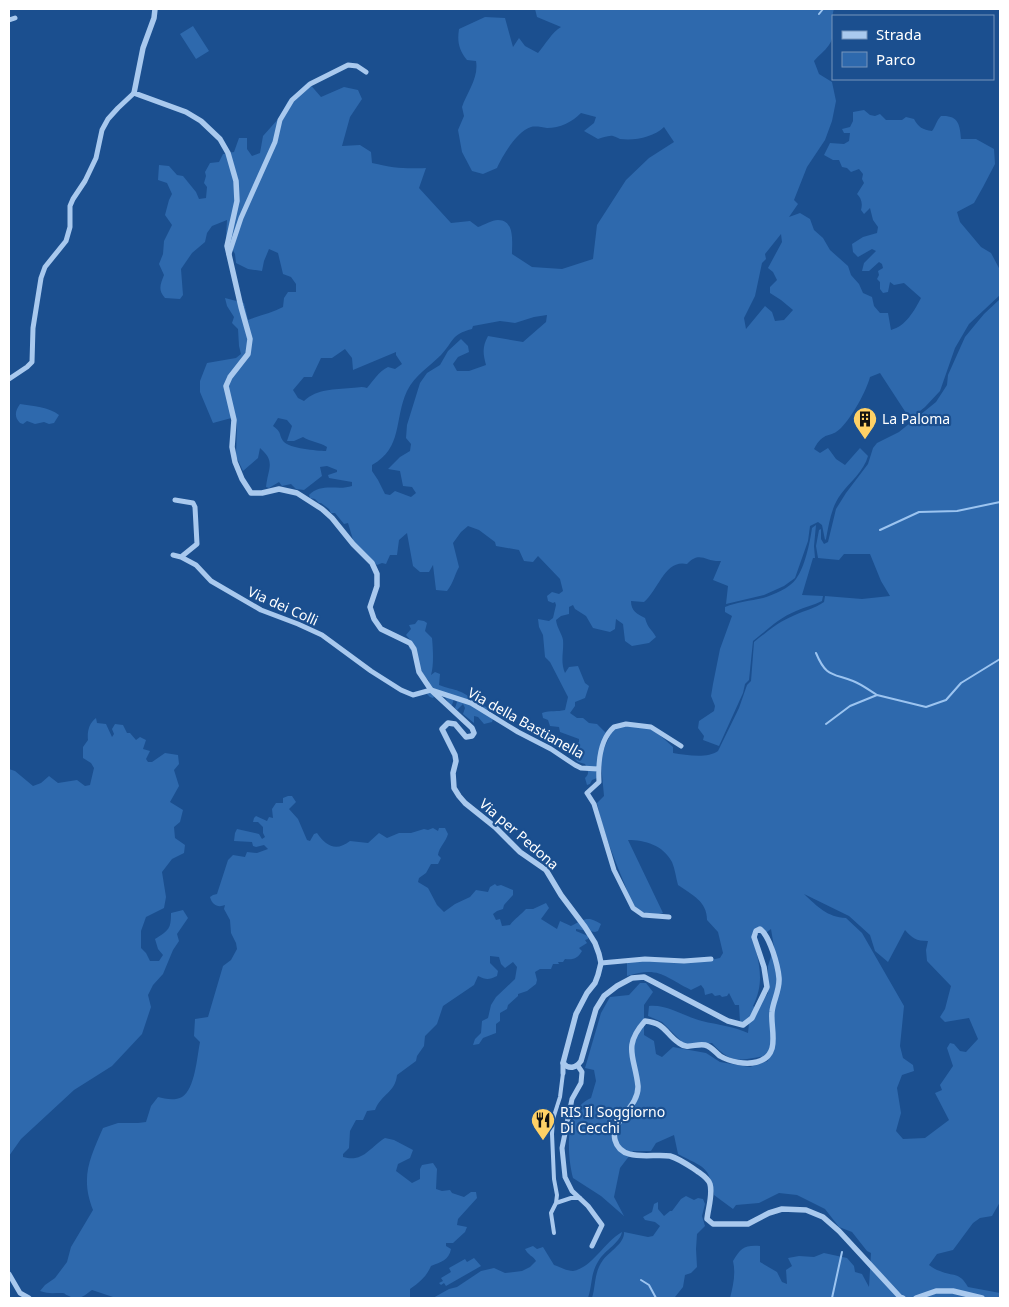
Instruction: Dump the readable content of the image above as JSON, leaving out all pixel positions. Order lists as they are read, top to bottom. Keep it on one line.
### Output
{"streets":{"street":["Via dei Colli","Via della Bastianella","Via per Pedona"]},"crossings":[["Via dei Colli","Via della Bastianella"],["Via dei Colli","Via per Pedona"],["Via della Bastianella","Via per Pedona"]],"places":{"building":["La Paloma"],"restaurant":["RIS Il Soggiorno Di Cecchi"]},"legend":["Strada","Parco"]}
